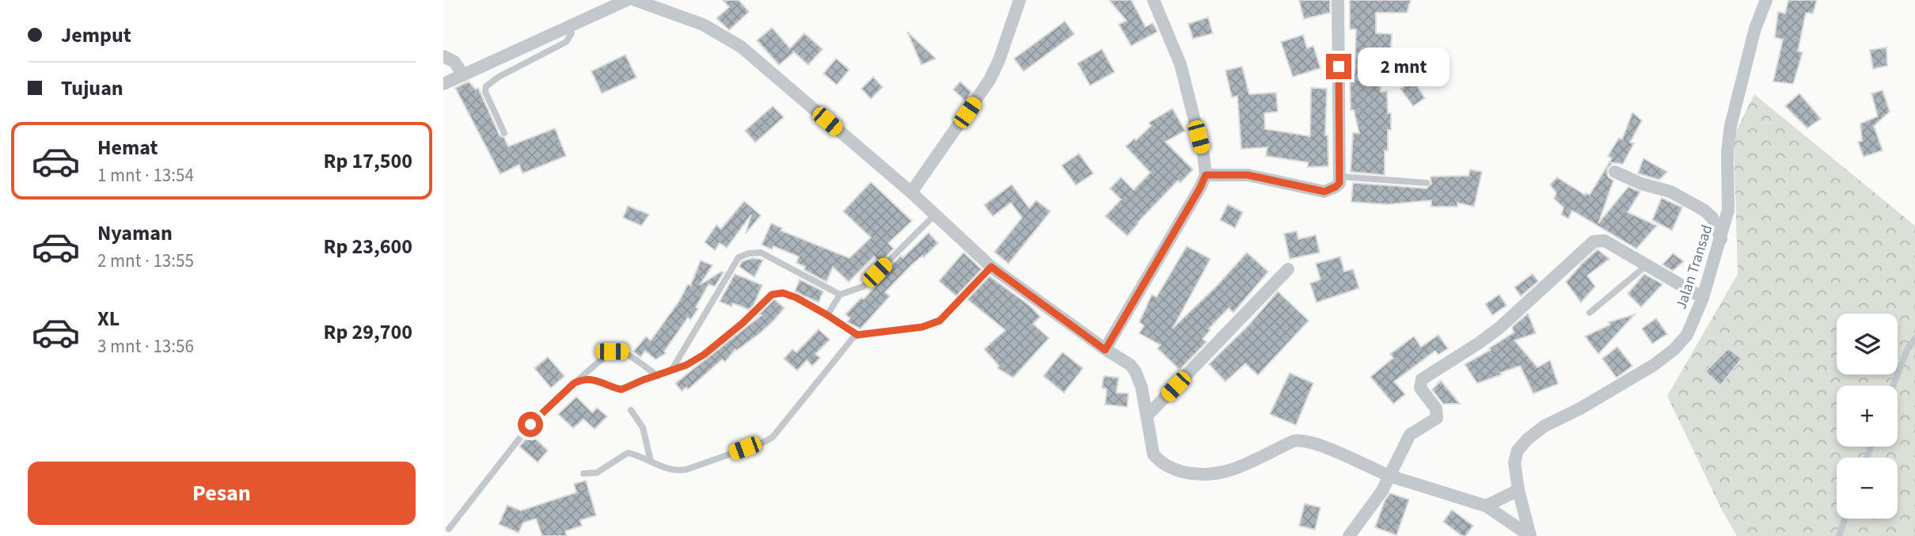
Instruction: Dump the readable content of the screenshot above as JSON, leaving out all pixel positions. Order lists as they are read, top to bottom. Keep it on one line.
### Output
{"streets":{"street":["Jalan Transad"]},"page":{"banner":["Jemput","Tujuan"],"bubble":"2 mnt","list":[{"name":"Hemat","note":"1 mnt · 13:54","value":"Rp 17,500"},{"name":"Nyaman","note":"2 mnt · 13:55","value":"Rp 23,600"},{"name":"XL","note":"3 mnt · 13:56","value":"Rp 29,700"}],"map_buttons":["+","−"],"buttons":"Pesan"}}
